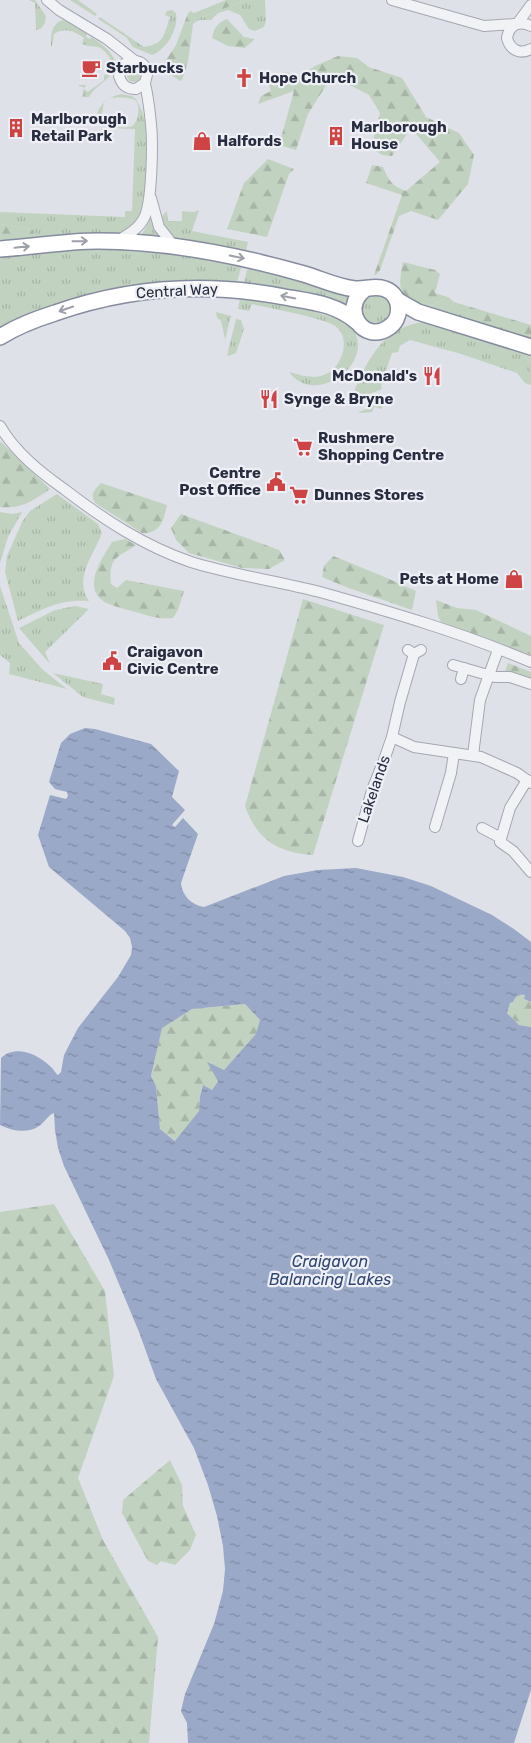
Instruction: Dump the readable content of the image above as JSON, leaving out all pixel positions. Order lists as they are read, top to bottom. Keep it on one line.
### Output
{"streets":{"highway":["Central Way"],"street":["Lakelands"]},"water":["Craigavon Balancing Lakes"],"places":{"cafe":["Starbucks"],"church":["Hope Church"],"building":["Marlborough Retail Park","Marlborough House"],"shop":["Halfords","Pets at Home"],"restaurant":["McDonald's","Synge & Bryne"],"supermarket":["Rushmere Shopping Centre","Dunnes Stores"],"public building":["Centre Post Office","Craigavon Civic Centre"]}}
